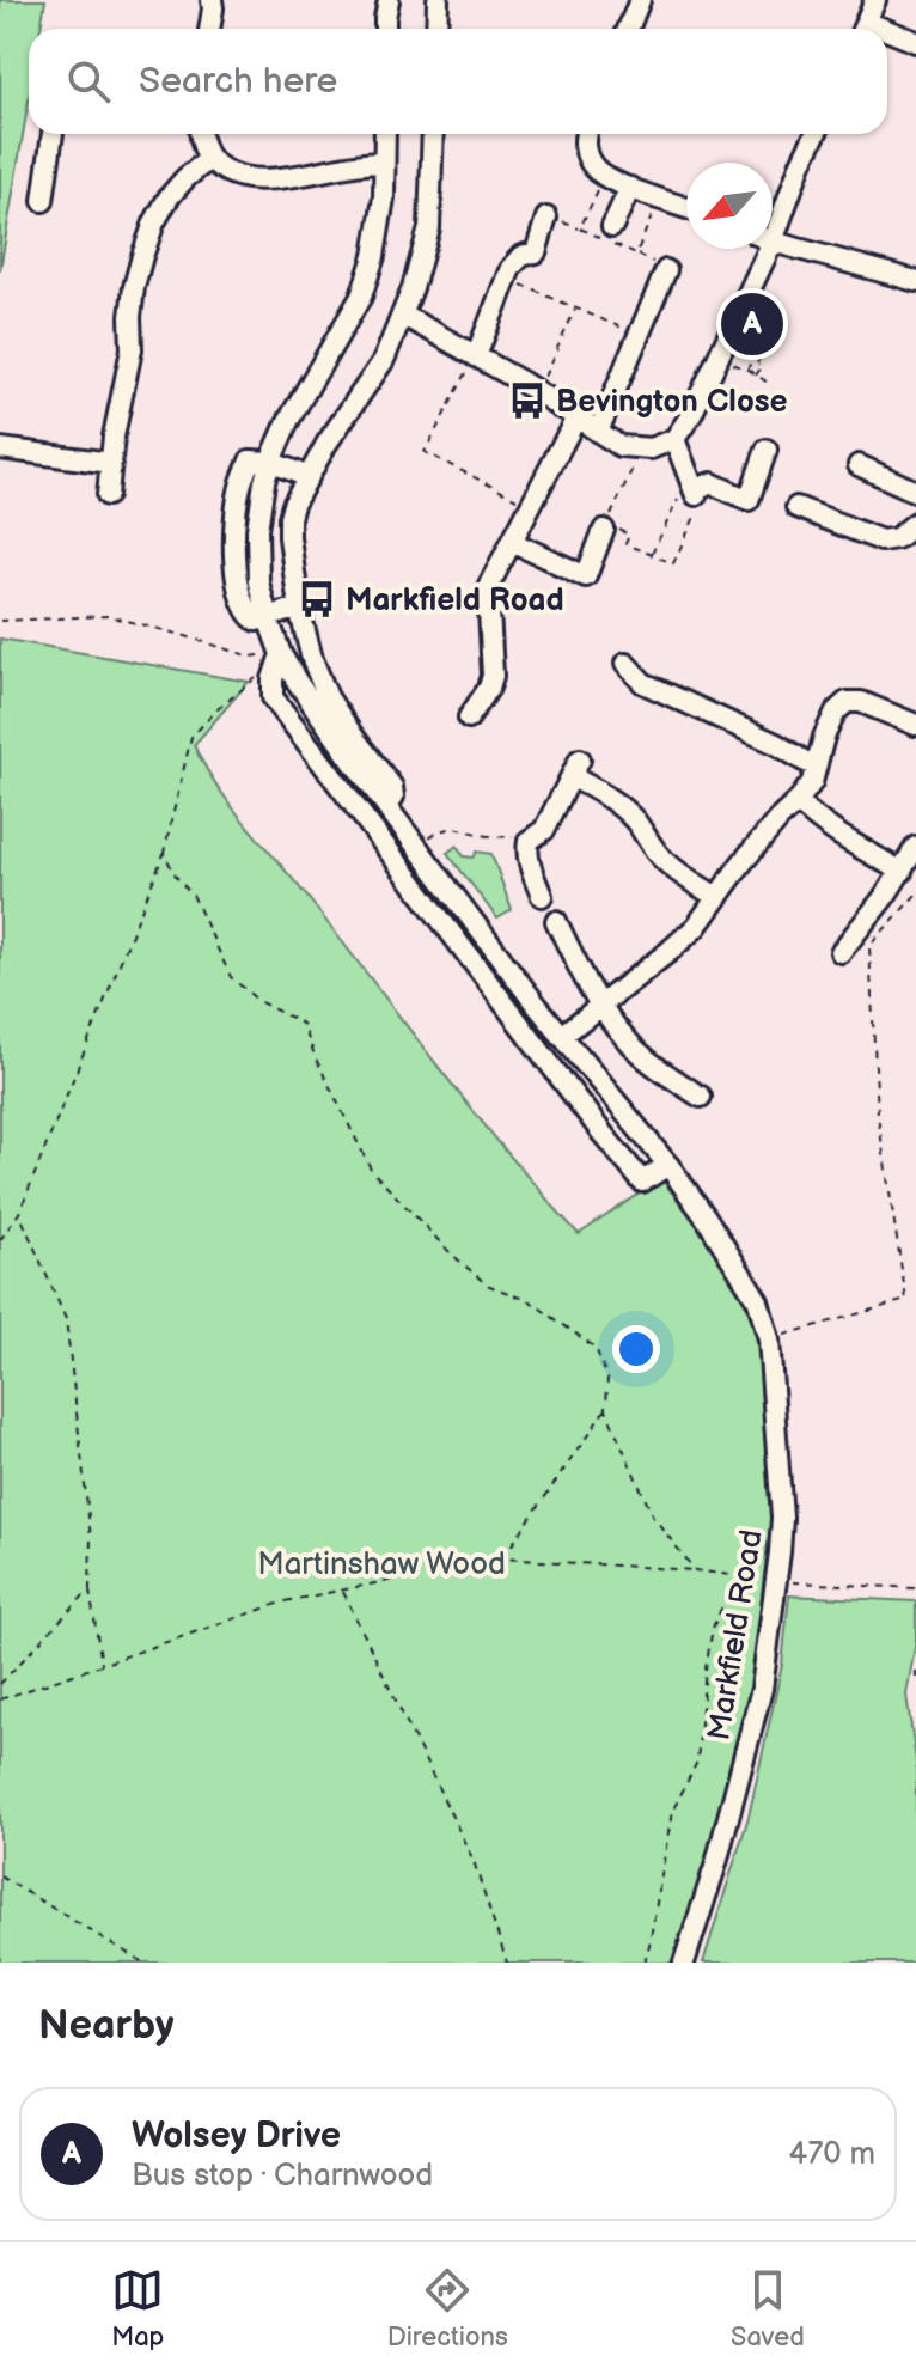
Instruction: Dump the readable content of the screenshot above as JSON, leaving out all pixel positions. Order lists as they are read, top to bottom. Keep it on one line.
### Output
{"streets":{"street":["Markfield Road"]},"parks":["Martinshaw Wood"],"places":{"bus stop":["Bevington Close","Markfield Road"]},"north":"bottom left","page":{"search":"Search here","pins":"A","heading":"Nearby","list":[{"mark":"A","name":"Wolsey Drive","note":"Bus stop · Charnwood","value":"470 m"}],"nav":["Map","Directions","Saved"]}}
